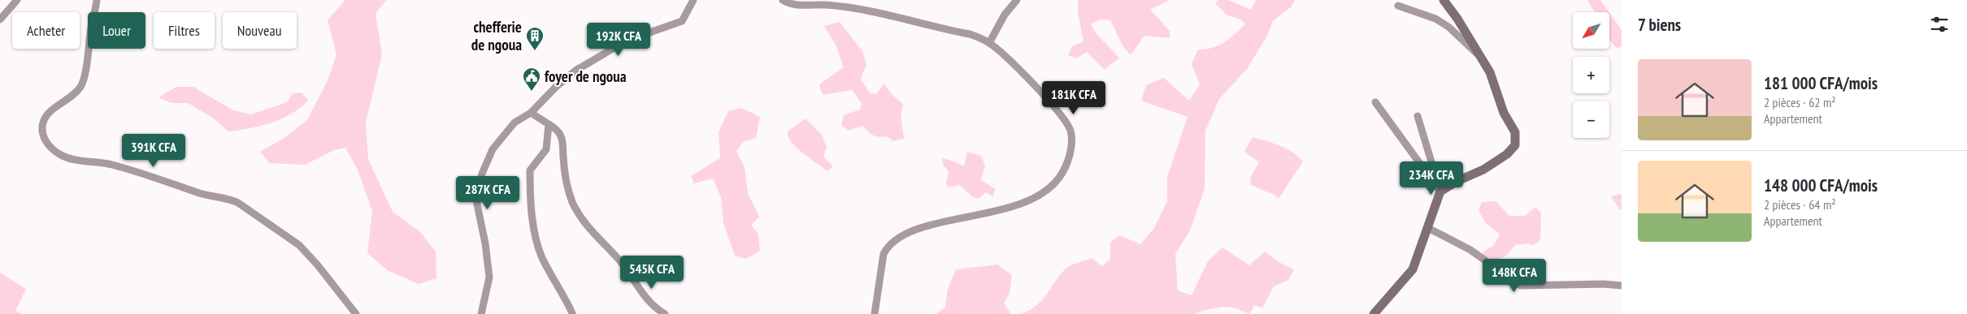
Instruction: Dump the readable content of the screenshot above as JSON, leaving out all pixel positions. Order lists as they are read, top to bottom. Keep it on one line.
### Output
{"places":{"building":["chefferie de ngoua"],"public building":["foyer de ngoua"]},"north":"bottom left","page":{"heading":"7 biens","map_buttons":["+","−"],"chip":["Acheter","Louer","Filtres","Nouveau"],"price":["192K CFA","181K CFA","391K CFA","234K CFA","287K CFA","545K CFA","148K CFA"],"list":[{"name":"181 000 CFA/mois","note":"2 pièces · 62 m² · Appartement"},{"name":"148 000 CFA/mois","note":"2 pièces · 64 m² · Appartement"}]}}
